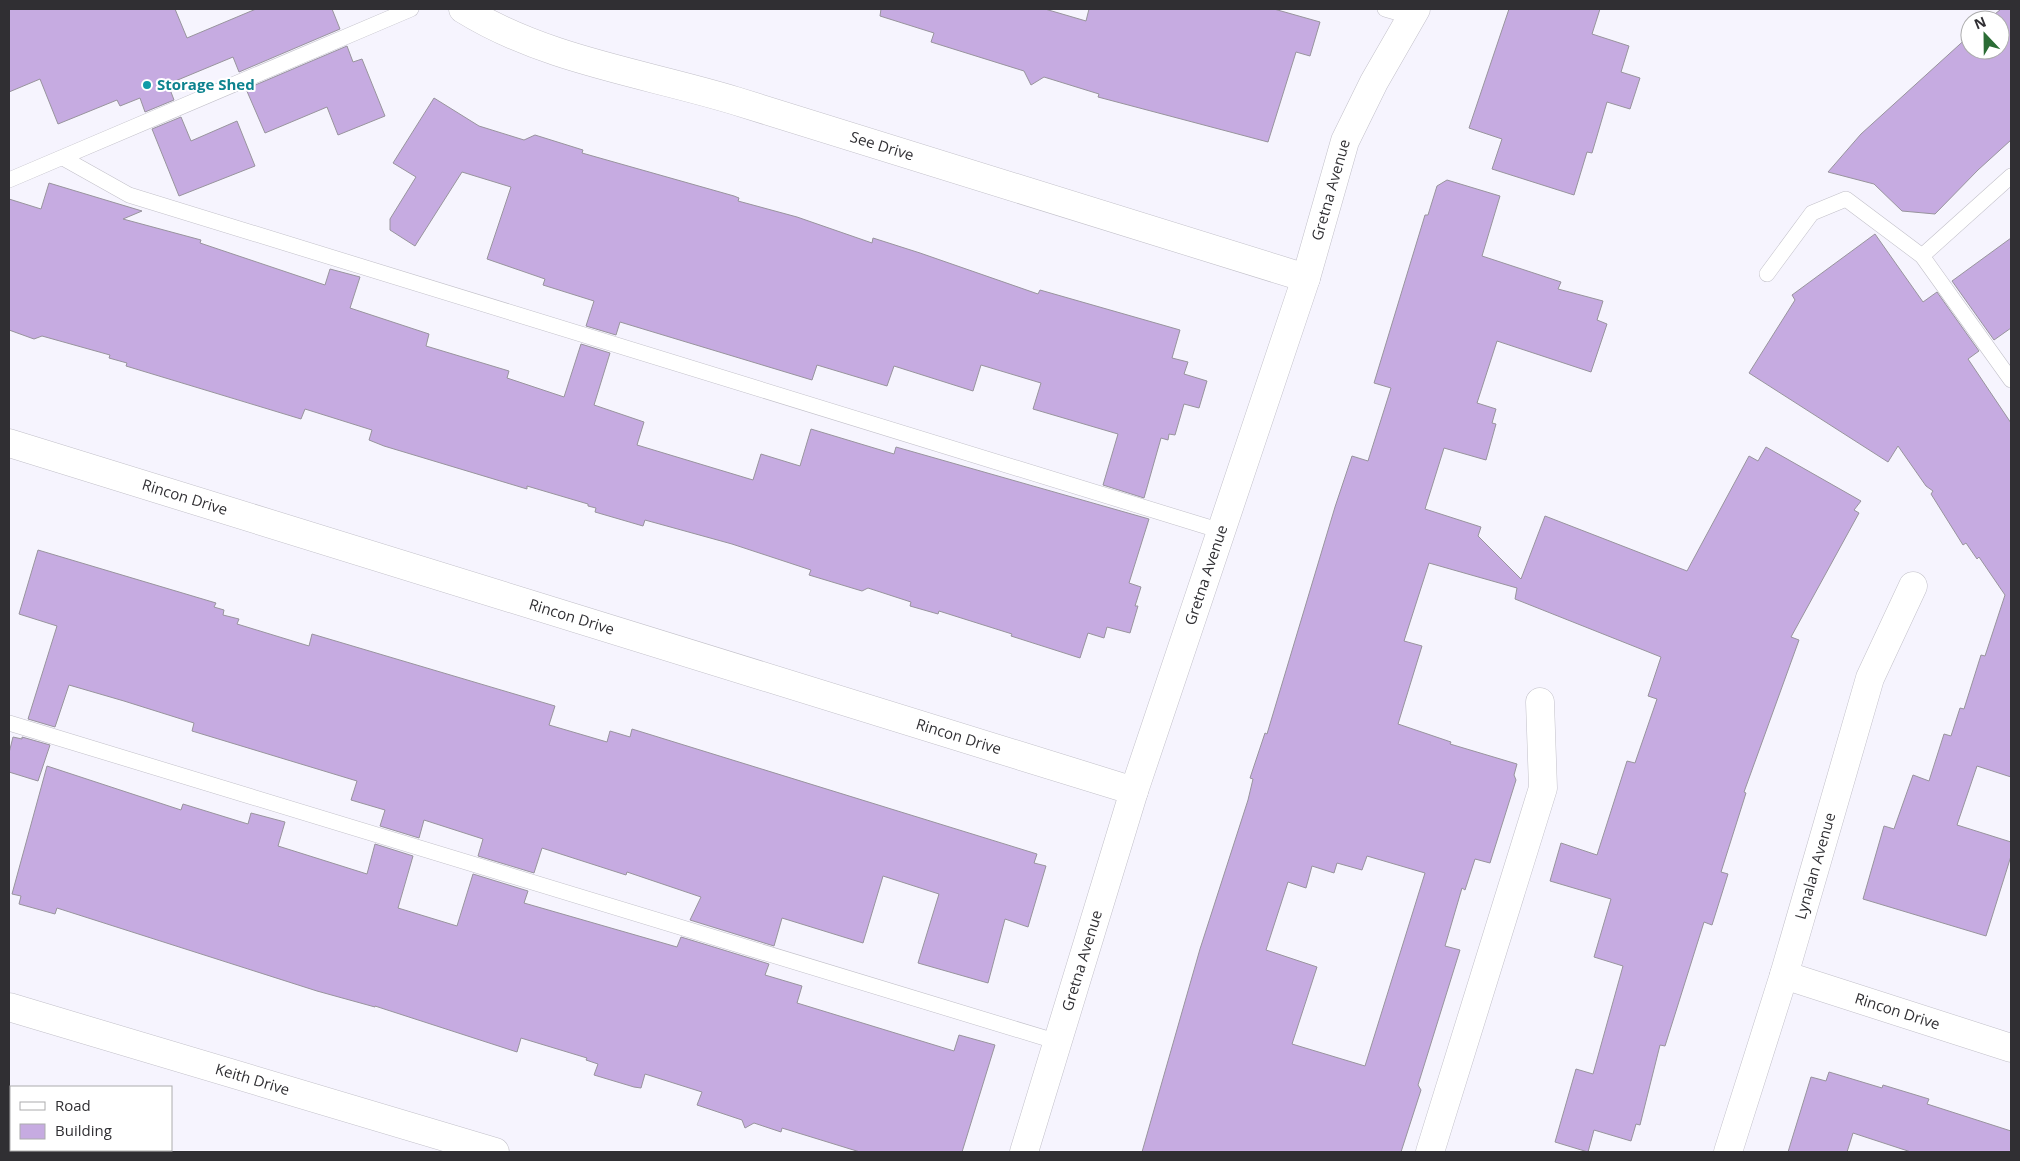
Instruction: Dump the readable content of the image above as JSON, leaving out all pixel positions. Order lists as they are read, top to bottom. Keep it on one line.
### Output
{"streets":{"street":["See Drive","Gretna Avenue","Rincon Drive","Lynalan Avenue","Keith Drive"]},"crossings":[["See Drive","Gretna Avenue"],["Gretna Avenue","Rincon Drive"],["Rincon Drive","Lynalan Avenue"]],"places":["Storage Shed"],"legend":["Road","Building"],"north":"top"}
